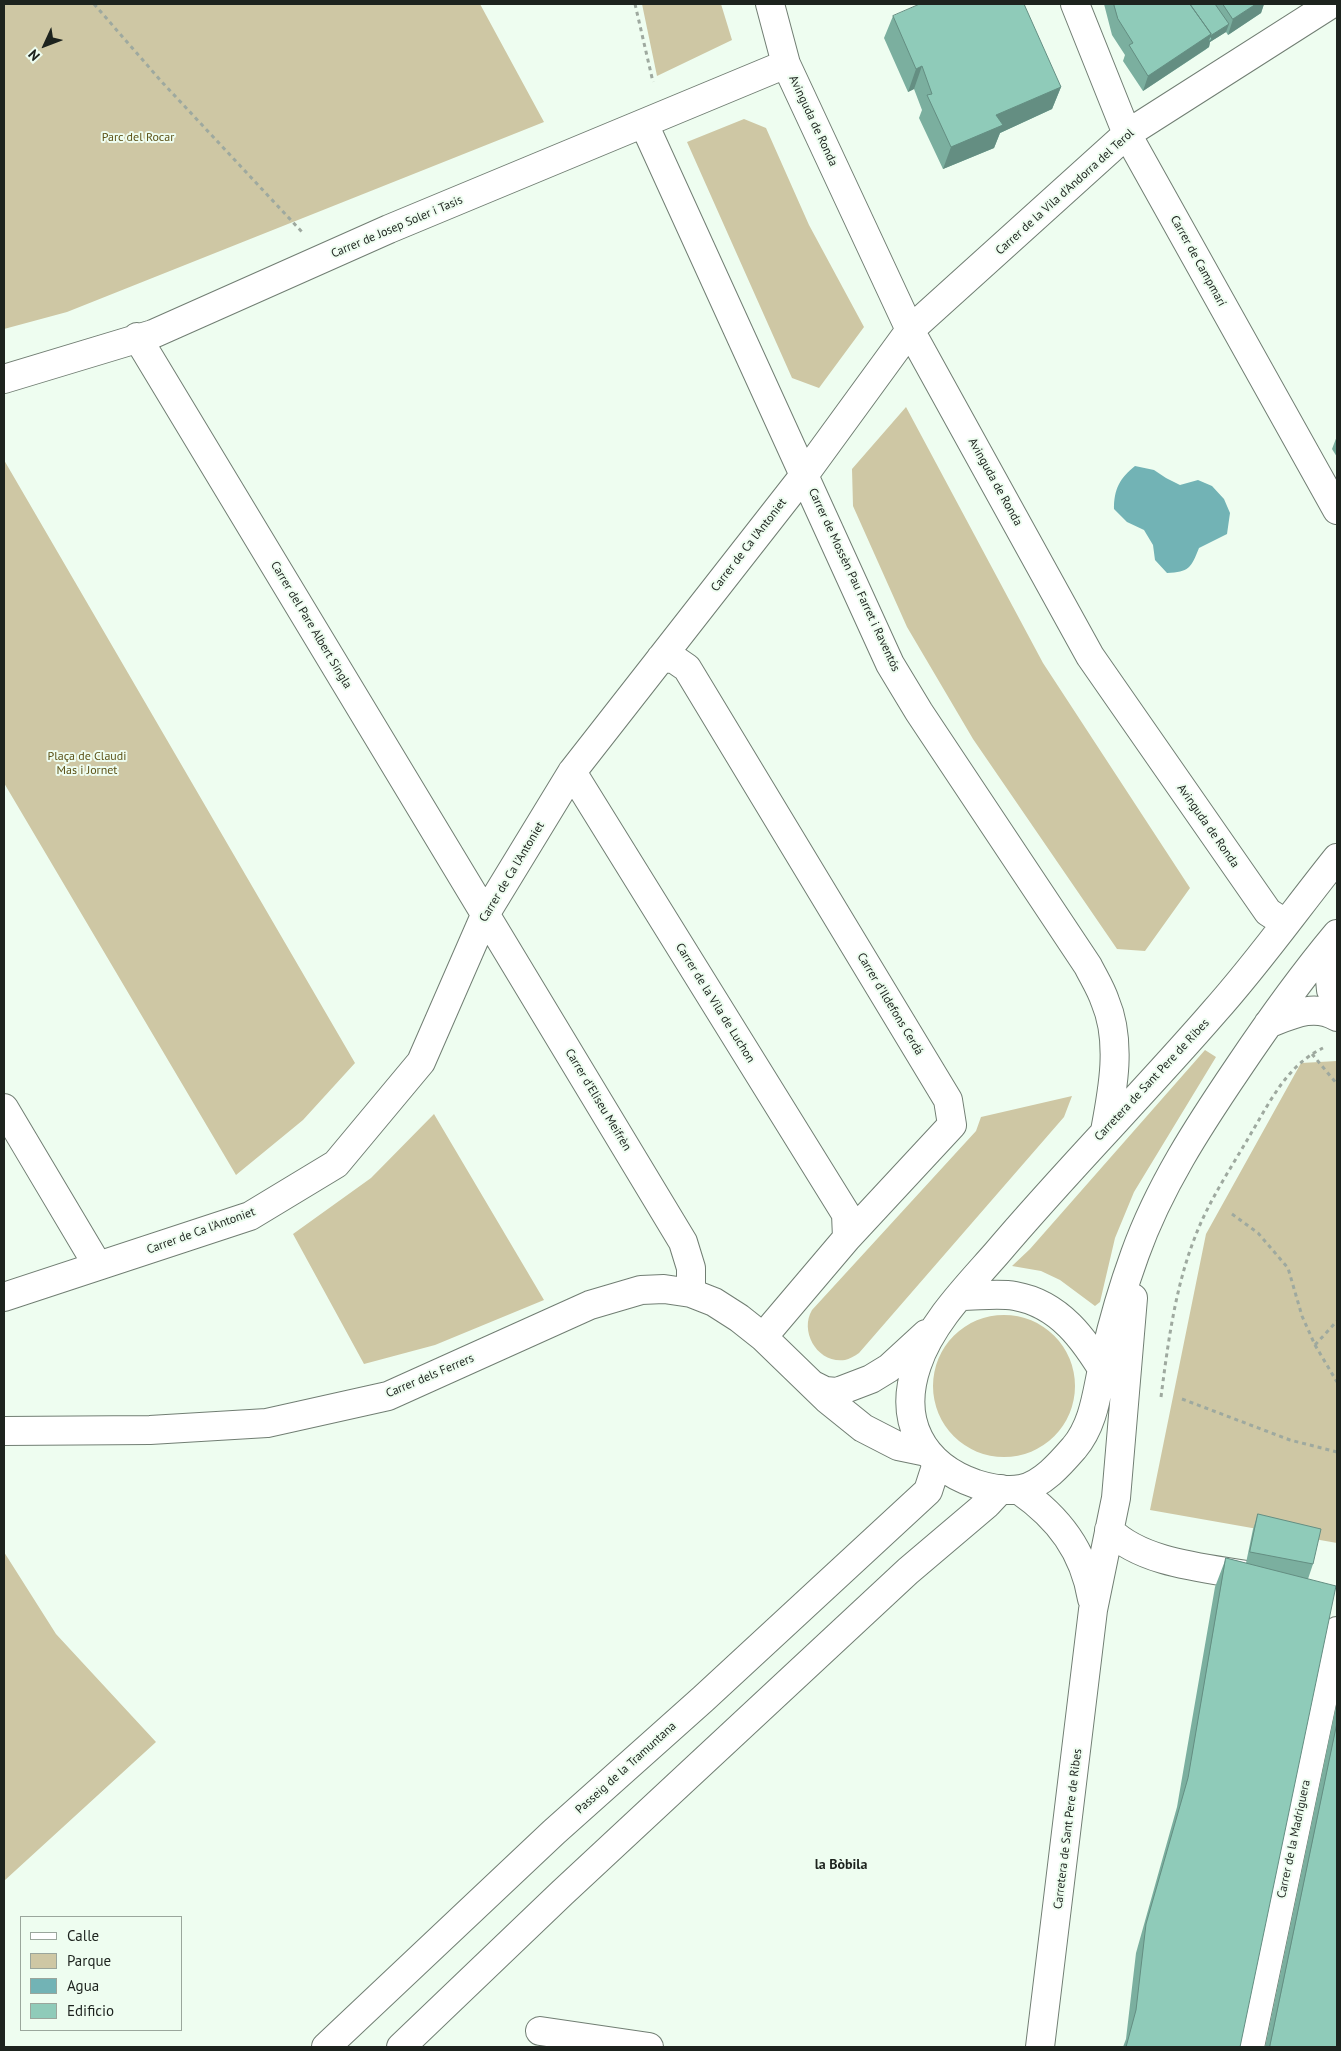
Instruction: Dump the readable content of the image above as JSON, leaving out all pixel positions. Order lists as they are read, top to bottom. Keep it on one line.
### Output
{"streets":{"street":["Avinguda de Ronda","Carrer de la Vila d'Andorra del Terol","Carrer de Josep Soler i Tasis","Carrer de Campmarí","Carrer de Ca l'Antoniet","Carrer de Mossèn Pau Farret i Raventós","Carrer del Pare Albert Singla","Carrer de la Vila de Luchon","Carrer d'Ildefons Cerdá","Carretera de Sant Pere de Ribes","Carrer d'Eliseu Meifrèn","Carrer dels Ferrers","Passeig de la Tramuntana","Carrer de la Madriguera"]},"crossings":[["Avinguda de Ronda","Carrer de la Vila d'Andorra del Terol"],["Avinguda de Ronda","Carrer de Josep Soler i Tasis"],["Avinguda de Ronda","Carrer de Ca l'Antoniet"],["Avinguda de Ronda","Carretera de Sant Pere de Ribes"],["Carrer de la Vila d'Andorra del Terol","Carrer de Campmarí"],["Carrer de la Vila d'Andorra del Terol","Carrer de Ca l'Antoniet"],["Carrer de Josep Soler i Tasis","Carrer de Mossèn Pau Farret i Raventós"],["Carrer de Josep Soler i Tasis","Carrer del Pare Albert Singla"],["Carrer de Ca l'Antoniet","Carrer de Mossèn Pau Farret i Raventós"],["Carrer de Ca l'Antoniet","Carrer del Pare Albert Singla"],["Carrer de Ca l'Antoniet","Carrer de la Vila de Luchon"],["Carrer de Ca l'Antoniet","Carrer d'Ildefons Cerdá"],["Carrer de Ca l'Antoniet","Carrer d'Eliseu Meifrèn"],["Carrer de Mossèn Pau Farret i Raventós","Carretera de Sant Pere de Ribes"],["Carrer del Pare Albert Singla","Carrer d'Eliseu Meifrèn"],["Carrer de la Vila de Luchon","Carrer d'Ildefons Cerdá"],["Carrer d'Ildefons Cerdá","Carrer dels Ferrers"],["Carrer d'Eliseu Meifrèn","Carrer dels Ferrers"],["Carrer dels Ferrers","Passeig de la Tramuntana"]],"districts":["la Bòbila"],"parks":["Parc del Rocar","Plaça de Claudi Mas i Jornet"],"legend":["Calle","Parque","Agua","Edificio"],"north":"bottom left"}
